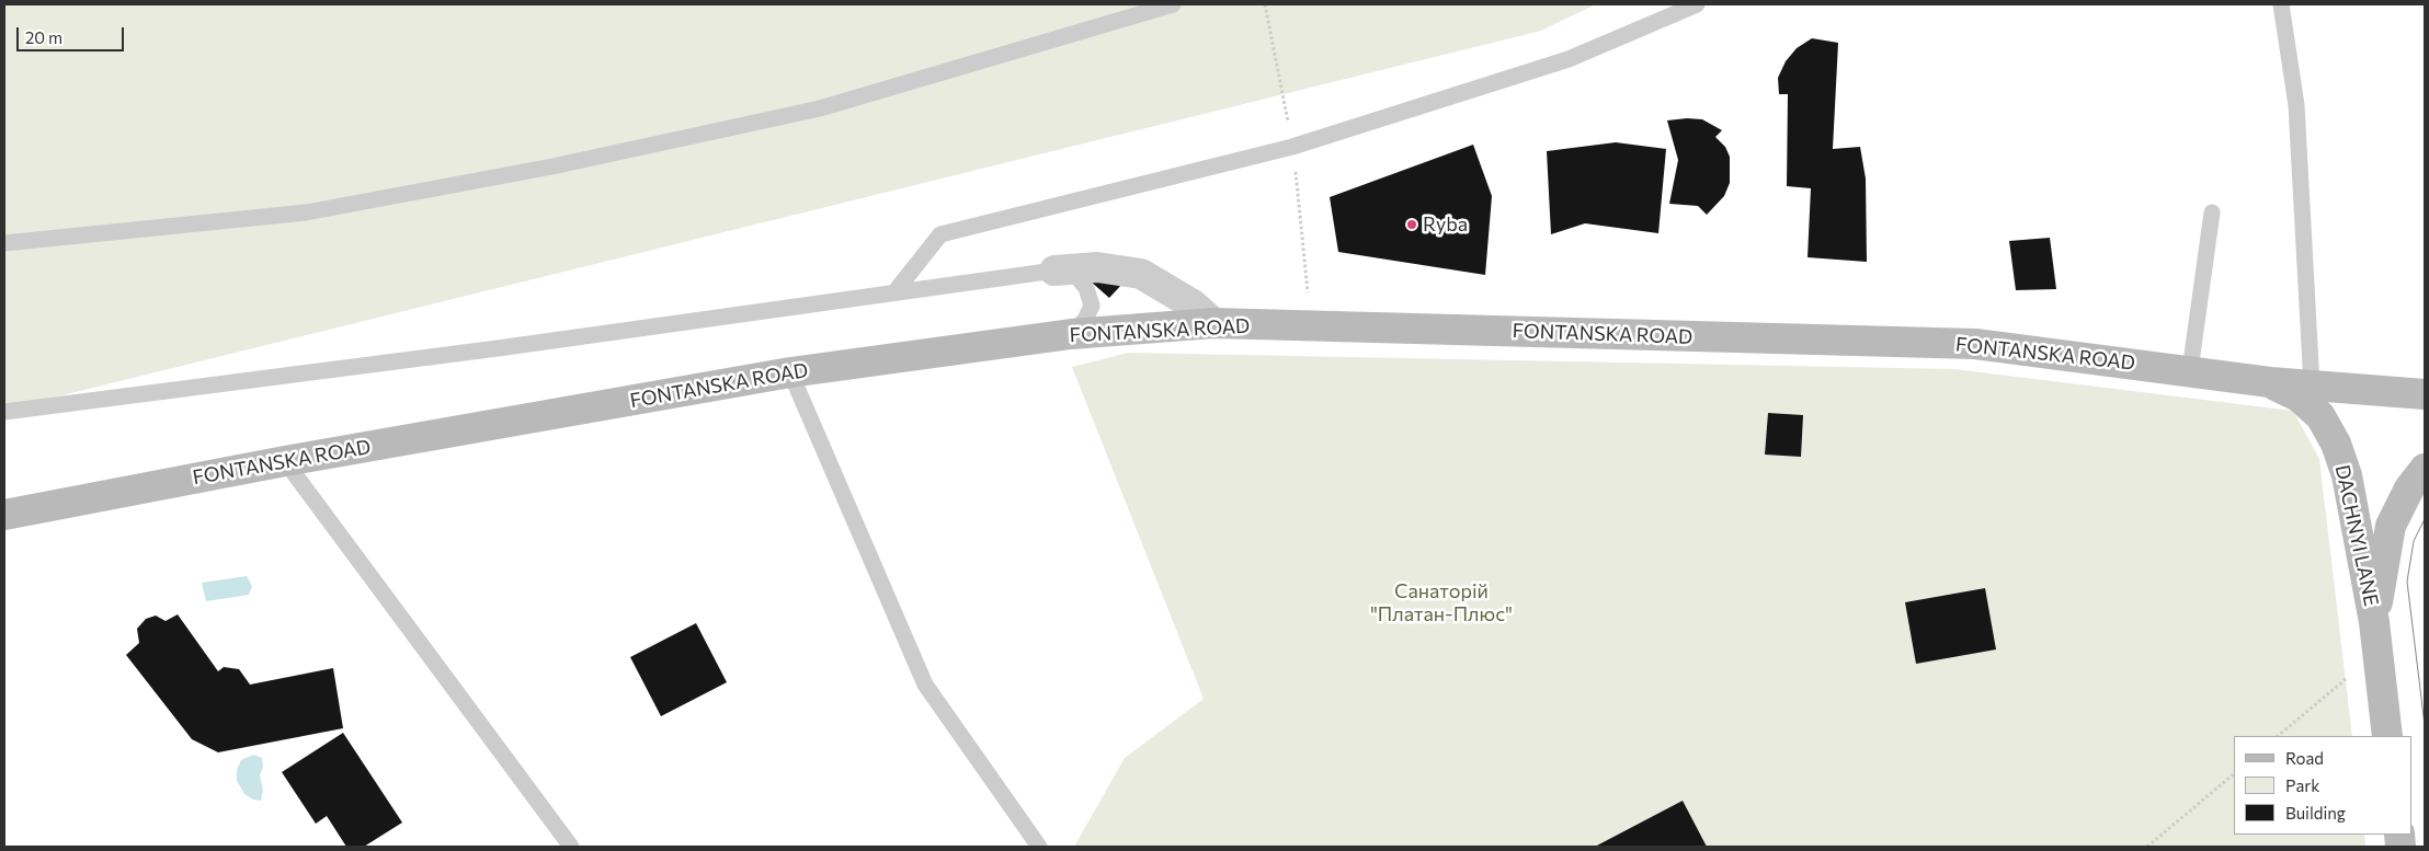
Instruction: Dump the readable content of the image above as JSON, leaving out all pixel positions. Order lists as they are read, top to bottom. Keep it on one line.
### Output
{"streets":{"main road":["FONTANSKA ROAD","DACHNYI LANE"]},"crossings":[["FONTANSKA ROAD","DACHNYI LANE"]],"parks":["Санаторій \"Платан-Плюс\""],"places":["Ryba"],"legend":["Road","Park","Building"],"scale_bar":"20 m"}
